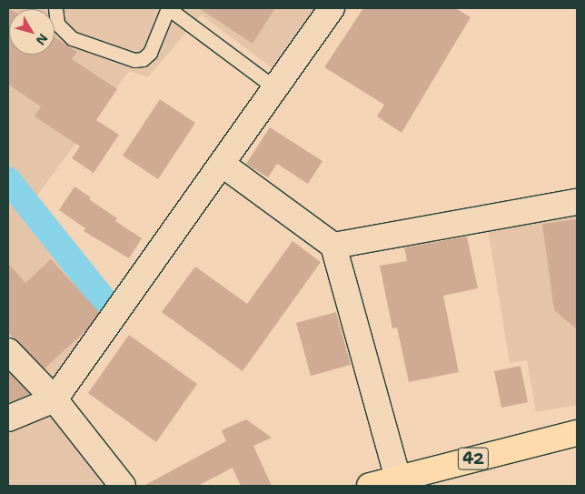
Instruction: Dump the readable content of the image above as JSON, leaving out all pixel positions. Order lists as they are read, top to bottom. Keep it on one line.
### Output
{"streets":{"highway":["42"]},"north":"bottom right"}
